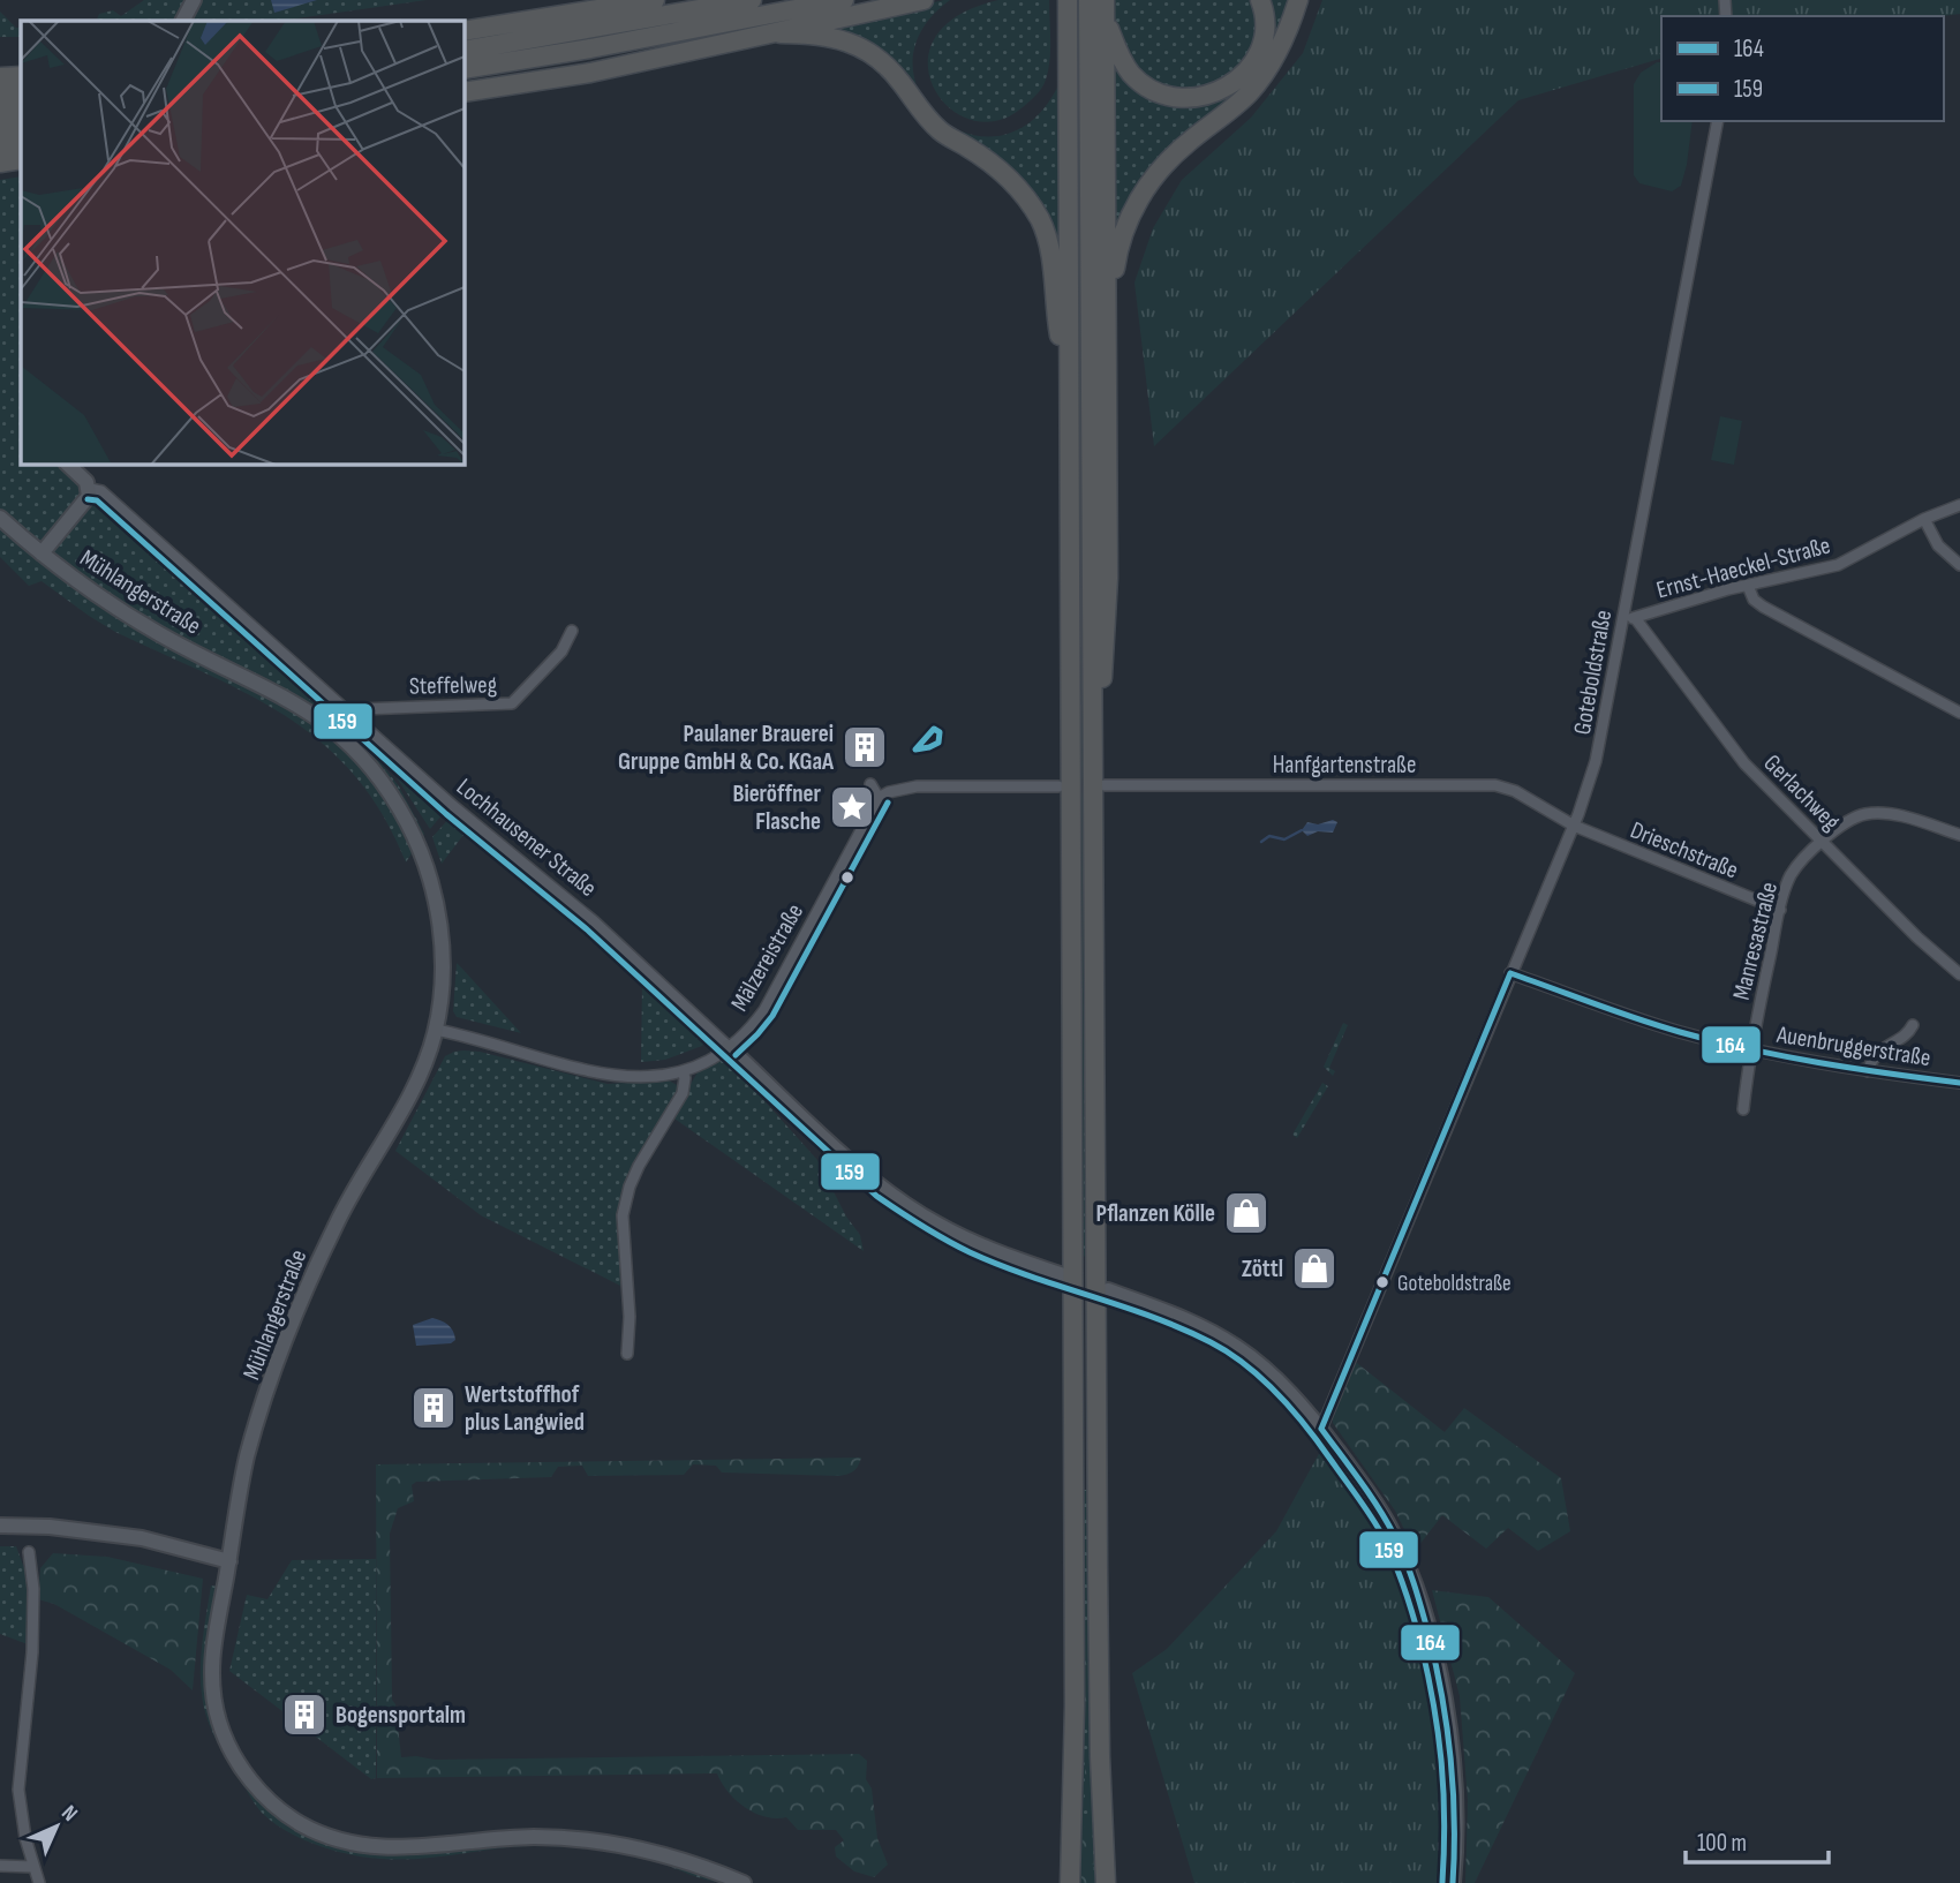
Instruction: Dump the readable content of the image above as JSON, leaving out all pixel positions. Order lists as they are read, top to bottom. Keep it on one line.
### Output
{"streets":{"main road":["Mühlangerstraße","Lochhausener Straße"],"street":["Ernst-Haeckel-Straße","Goteboldstraße","Steffelweg","Hanfgartenstraße","Gerlachweg","Drieschstraße","Manresastraße","Mälzereistraße","Auenbruggerstraße"]},"crossings":[["Ernst-Haeckel-Straße","Goteboldstraße"],["Ernst-Haeckel-Straße","Gerlachweg"],["Mühlangerstraße","Mälzereistraße"],["Goteboldstraße","Hanfgartenstraße"],["Goteboldstraße","Drieschstraße"],["Goteboldstraße","Auenbruggerstraße"],["Steffelweg","Lochhausener Straße"],["Hanfgartenstraße","Drieschstraße"],["Gerlachweg","Manresastraße"],["Lochhausener Straße","Mälzereistraße"],["Drieschstraße","Manresastraße"],["Manresastraße","Auenbruggerstraße"]],"places":{"building":["Paulaner Brauerei Gruppe GmbH & Co. KGaA","Wertstoffhof plus Langwied","Bogensportalm"],"place":["Bieröffner Flasche"],"shop":["Pflanzen Kölle","Zöttl"],"other":["Goteboldstraße"]},"lines":["transit line 159","transit line 164"],"legend":["164","159"],"scale_bar":"100 m","north":"top right"}
